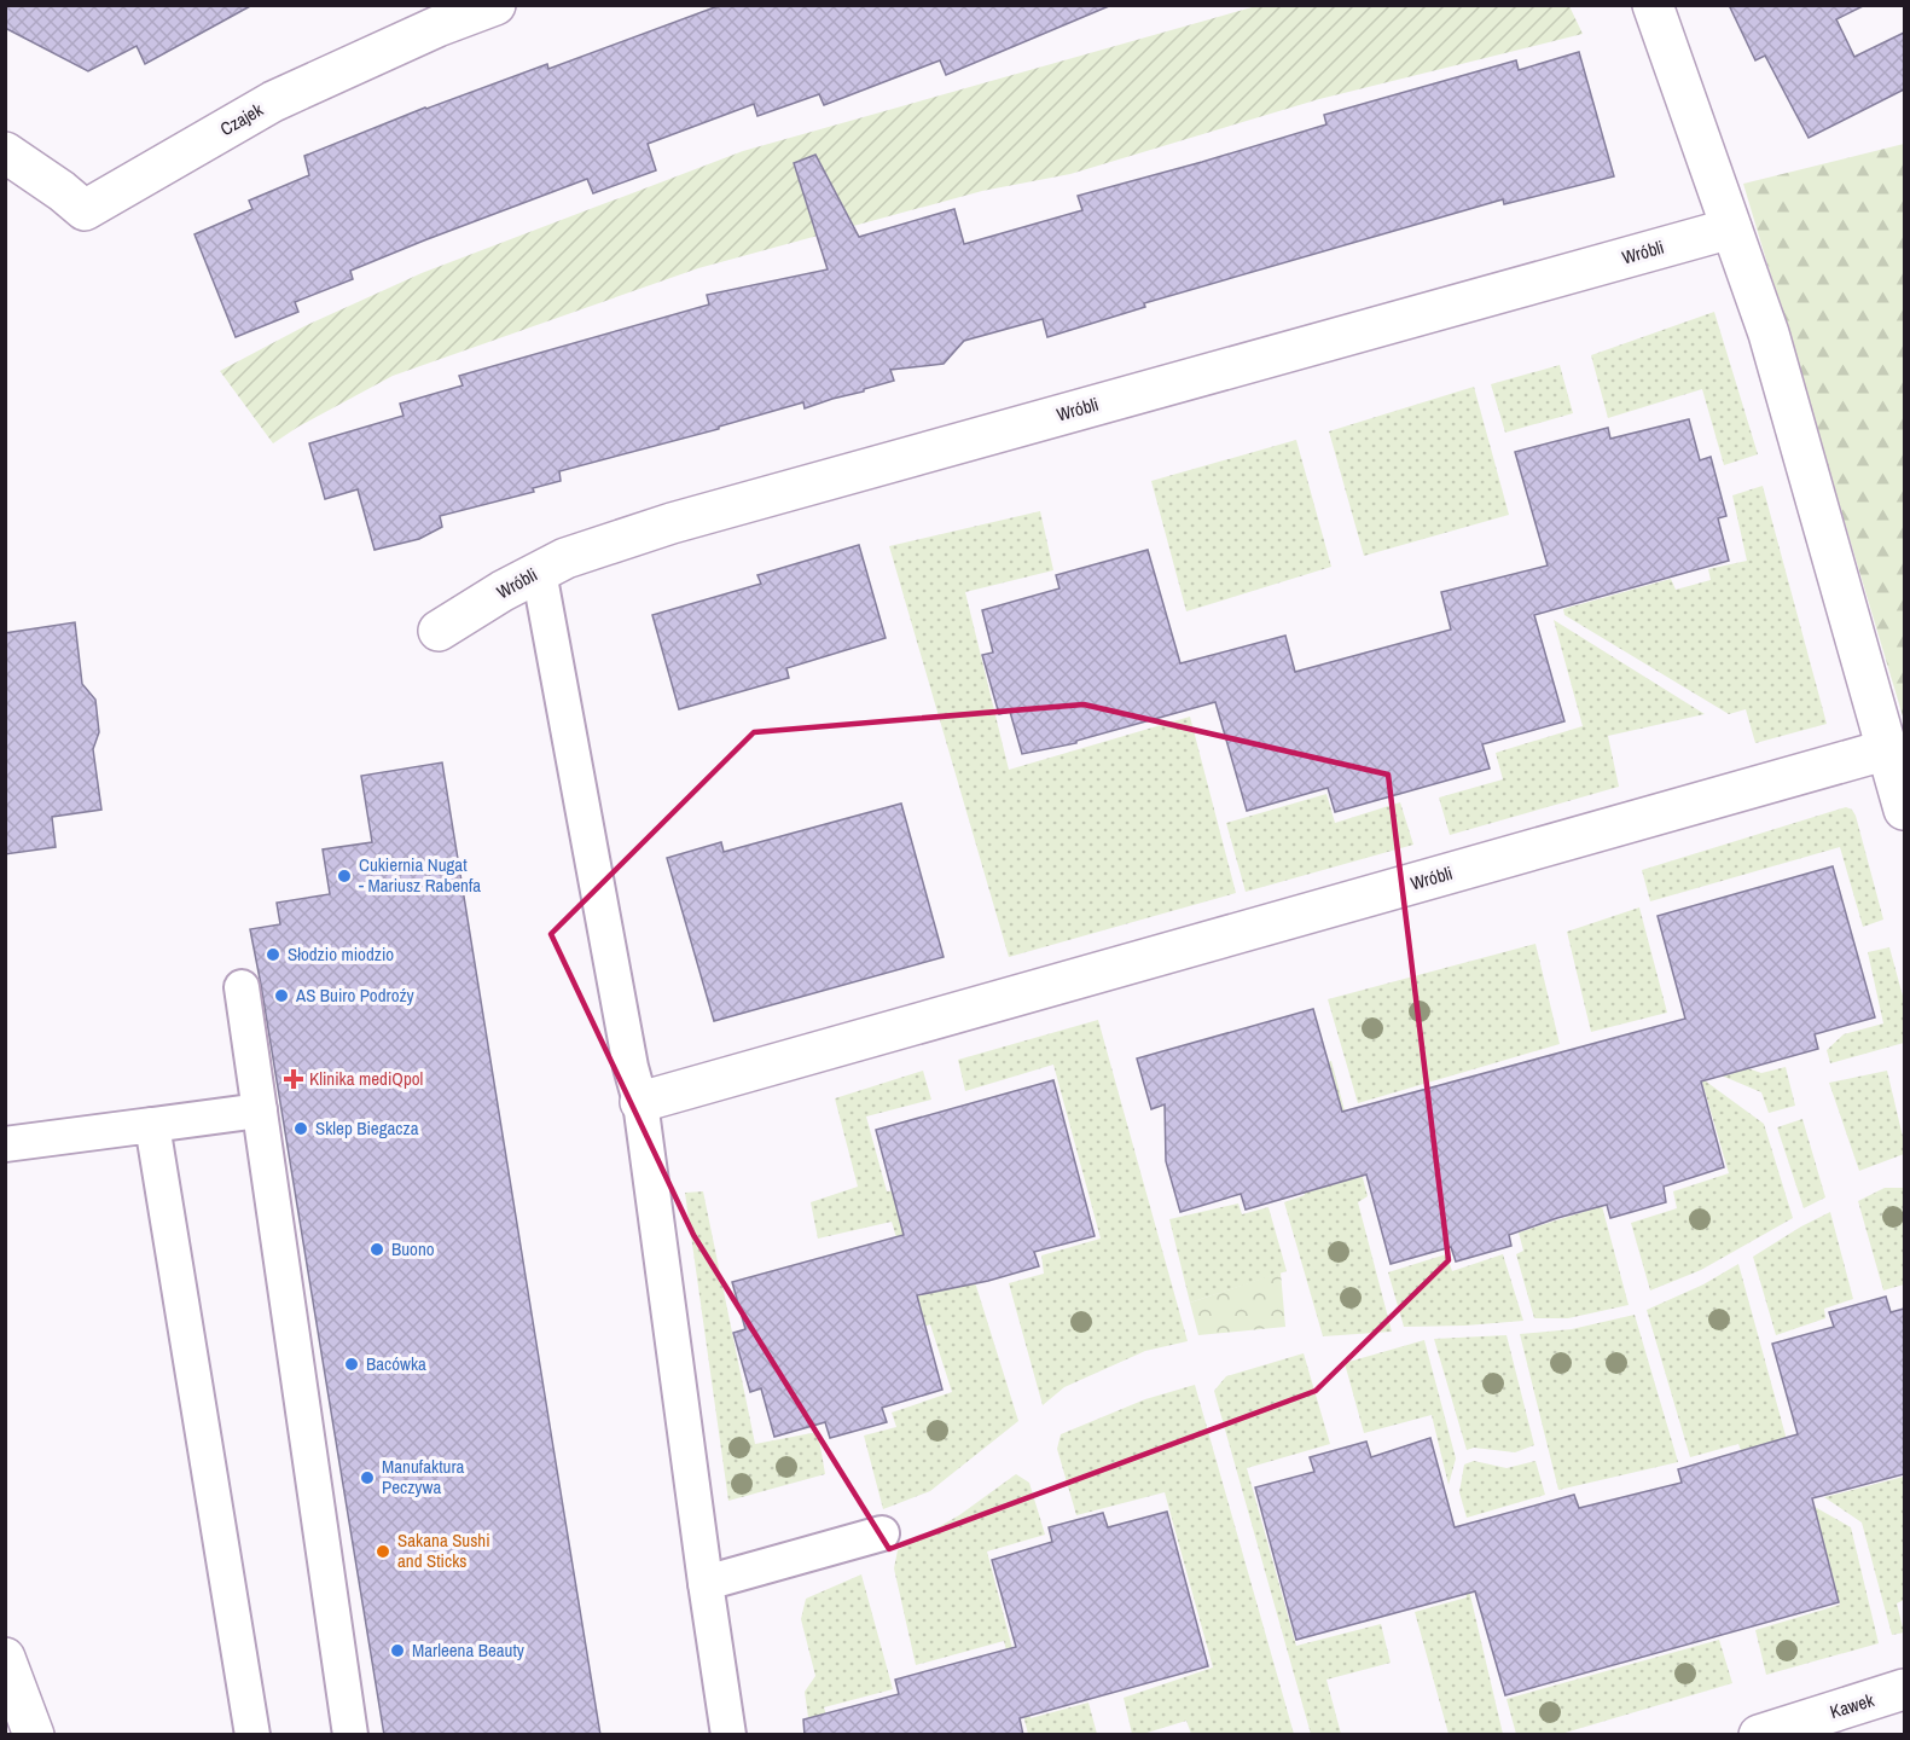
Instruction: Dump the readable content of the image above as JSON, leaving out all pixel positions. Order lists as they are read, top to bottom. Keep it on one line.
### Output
{"streets":{"street":["Czajek","Wróbli","Kawek"]},"places":{"other":["Cukiernia Nugat - Mariusz Rabenfa","Słodzio miodzio","AS Buiro Podroźy","Sklep Biegacza","Buono","Bacówka","Manufaktura Peczywa","Sakana Sushi and Sticks","Marleena Beauty"],"health":["Klinika mediQpol"]}}
